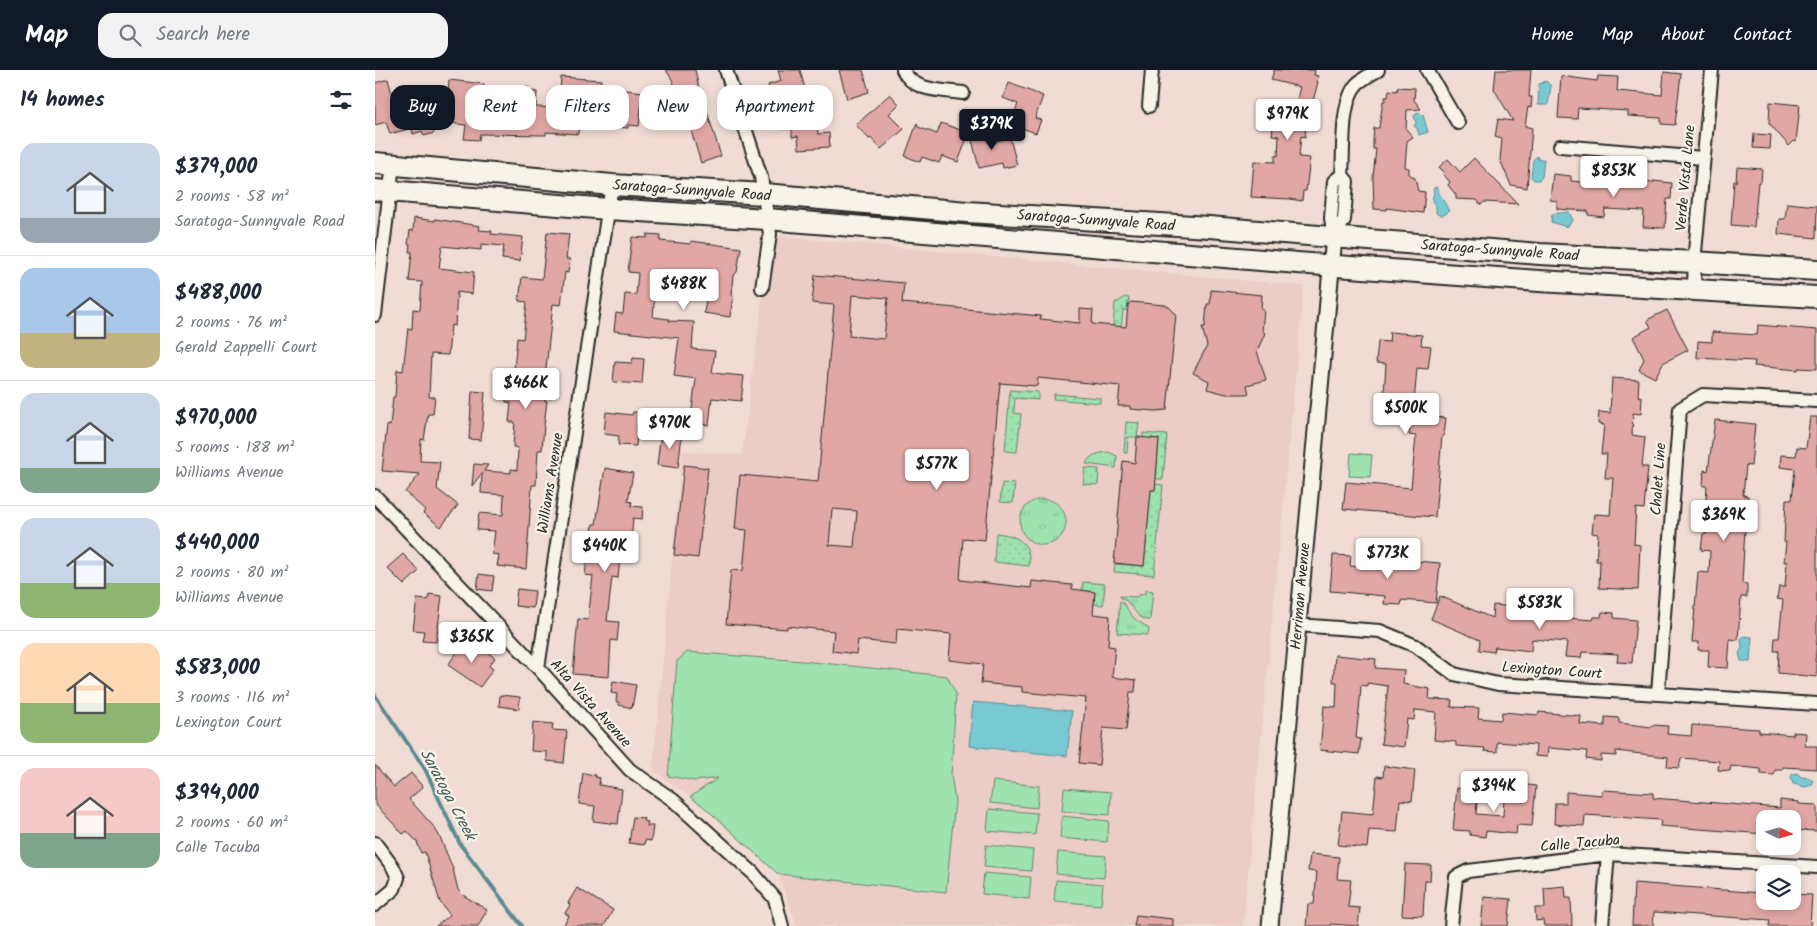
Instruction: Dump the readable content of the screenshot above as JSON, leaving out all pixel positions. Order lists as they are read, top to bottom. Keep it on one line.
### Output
{"streets":{"main road":["Saratoga-Sunnyvale Road"],"street":["Verde Vista Lane","Chalet Line","Williams Avenue","Herriman Avenue","Lexington Court","Alta Vista Avenue","Calle Tacuba"]},"crossings":[["Verde Vista Lane","Saratoga-Sunnyvale Road"],["Saratoga-Sunnyvale Road","Williams Avenue"],["Saratoga-Sunnyvale Road","Herriman Avenue"],["Chalet Line","Lexington Court"],["Williams Avenue","Alta Vista Avenue"],["Herriman Avenue","Lexington Court"]],"water":["Saratoga Creek"],"north":"right","page":{"header":"Map","search":"Search here","nav":["Home","Map","About","Contact"],"heading":"14 homes","chip":["Buy","Rent","Filters","New","Apartment"],"price":["$979K","$379K","$853K","$488K","$466K","$500K","$970K","$577K","$369K","$440K","$773K","$583K","$365K","$394K"],"list":[{"name":"$379,000","note":"2 rooms · 58 m² · Saratoga-Sunnyvale Road"},{"name":"$488,000","note":"2 rooms · 76 m² · Gerald Zappelli Court"},{"name":"$970,000","note":"5 rooms · 188 m² · Williams Avenue"},{"name":"$440,000","note":"2 rooms · 80 m² · Williams Avenue"},{"name":"$583,000","note":"3 rooms · 116 m² · Lexington Court"},{"name":"$394,000","note":"2 rooms · 60 m² · Calle Tacuba"}]}}
